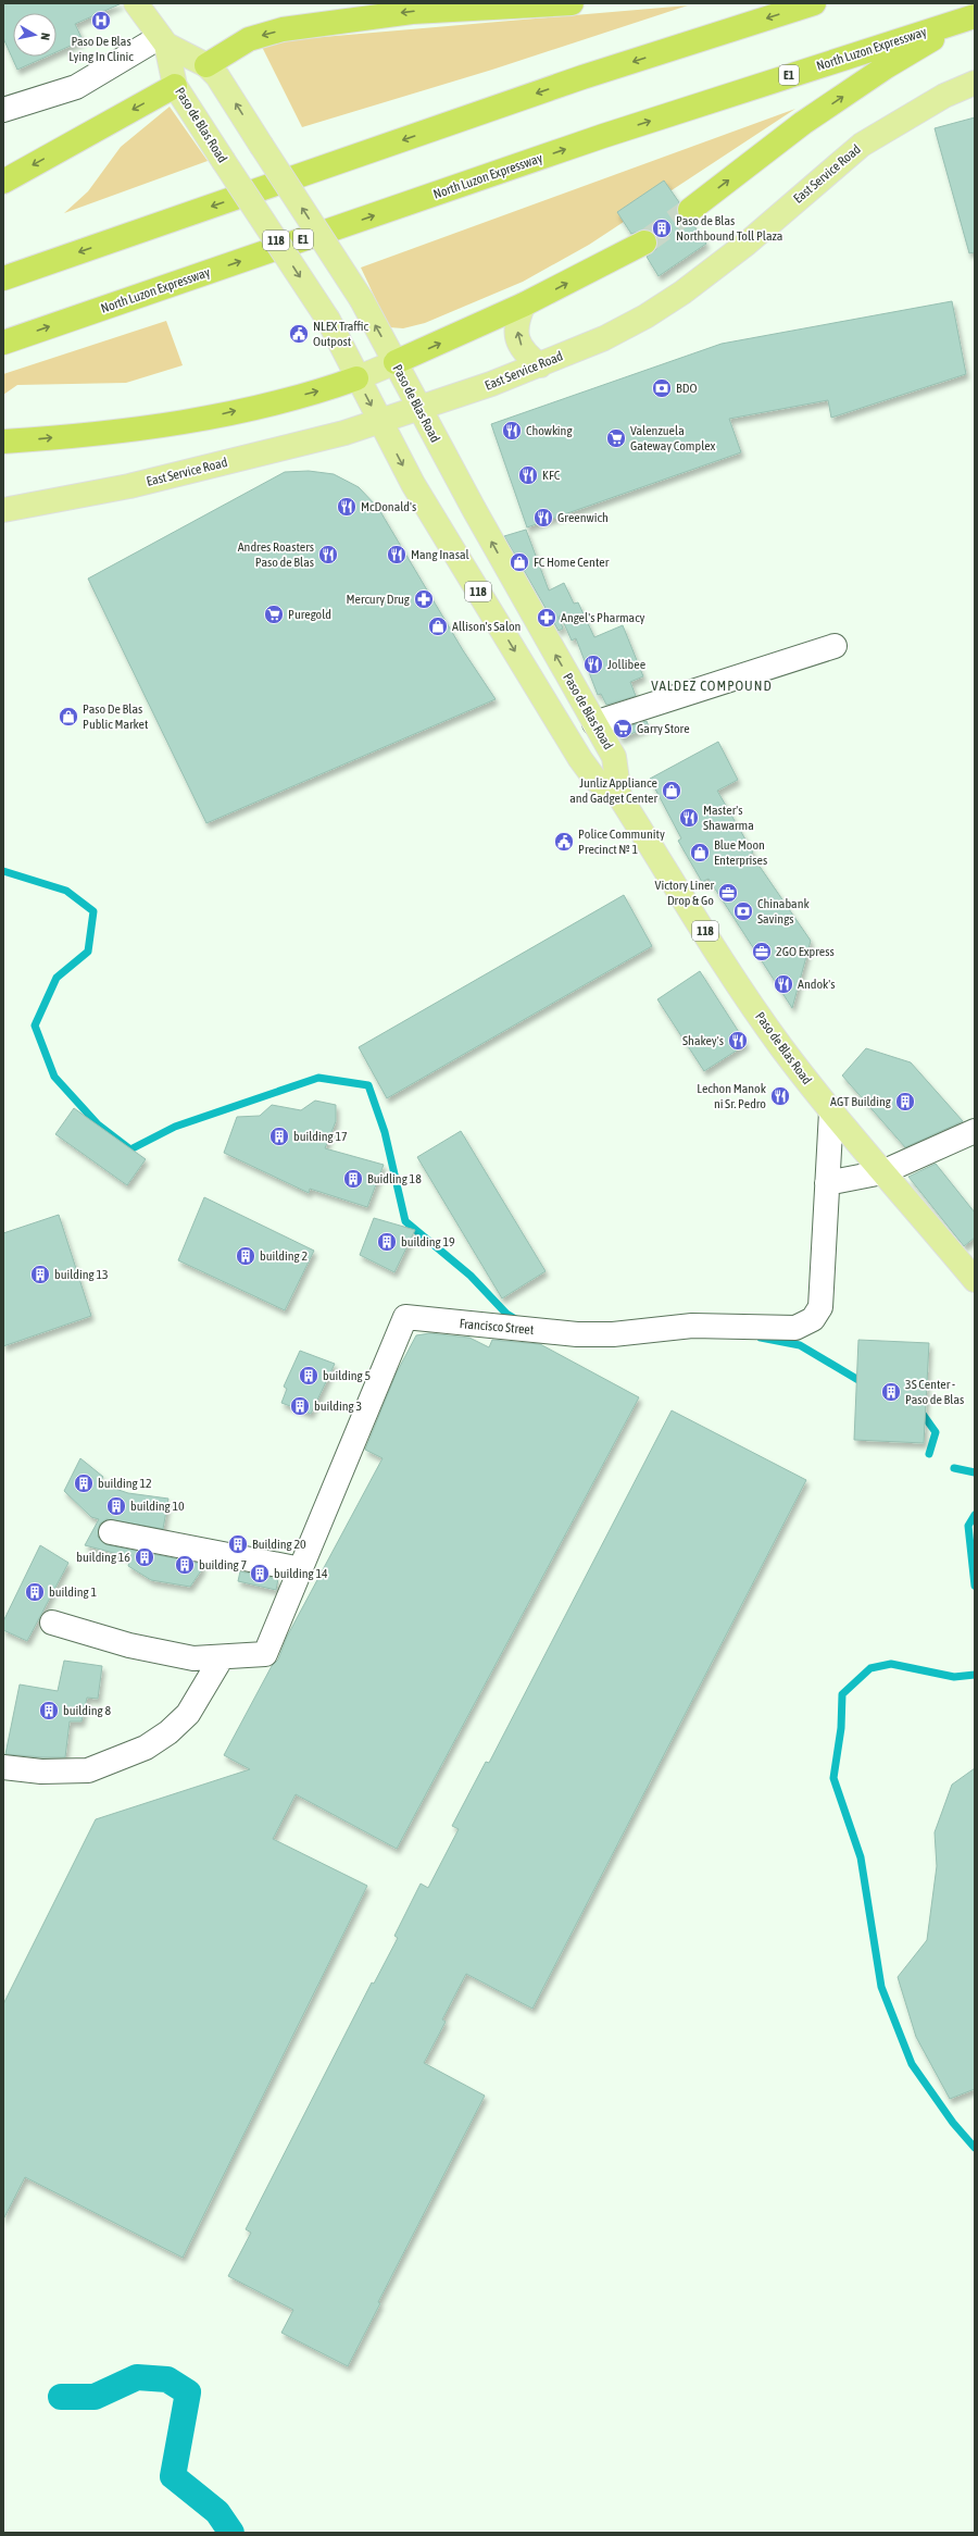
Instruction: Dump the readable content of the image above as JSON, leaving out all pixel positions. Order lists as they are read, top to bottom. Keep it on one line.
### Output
{"streets":{"highway":["North Luzon Expressway","E1"],"main road":["Paso de Blas Road","East Service Road","118"],"street":["Francisco Street"]},"crossings":[["Paso de Blas Road","East Service Road"],["Paso de Blas Road","Francisco Street"]],"districts":["VALDEZ COMPOUND"],"places":{"hospital":["Paso De Blas Lying In Clinic"],"building":["Paso de Blas Northbound Toll Plaza","AGT Building","building 17","Buidling 18","building 19","building 2","building 13","building 5","3S Center - Paso de Blas","building 3","building 12","building 10","Building 20","building 16","building 7","building 14","building 1","building 8"],"public building":["NLEX Traffic Outpost","Police Community Precinct № 1"],"bank":["BDO","Chinabank Savings"],"restaurant":["Chowking","KFC","McDonald's","Greenwich","Andres Roasters Paso de Blas","Mang Inasal","Jollibee","Master's Shawarma","Andok's","Shakey's","Lechon Manok ni Sr. Pedro"],"supermarket":["Valenzuela Gateway Complex","Puregold","Garry Store"],"shop":["FC Home Center","Allison's Salon","Paso De Blas Public Market","Junliz Appliance and Gadget Center","Blue Moon Enterprises"],"pharmacy":["Mercury Drug","Angel's Pharmacy"],"office":["Victory Liner Drop & Go","2GO Express"]},"north":"right"}
